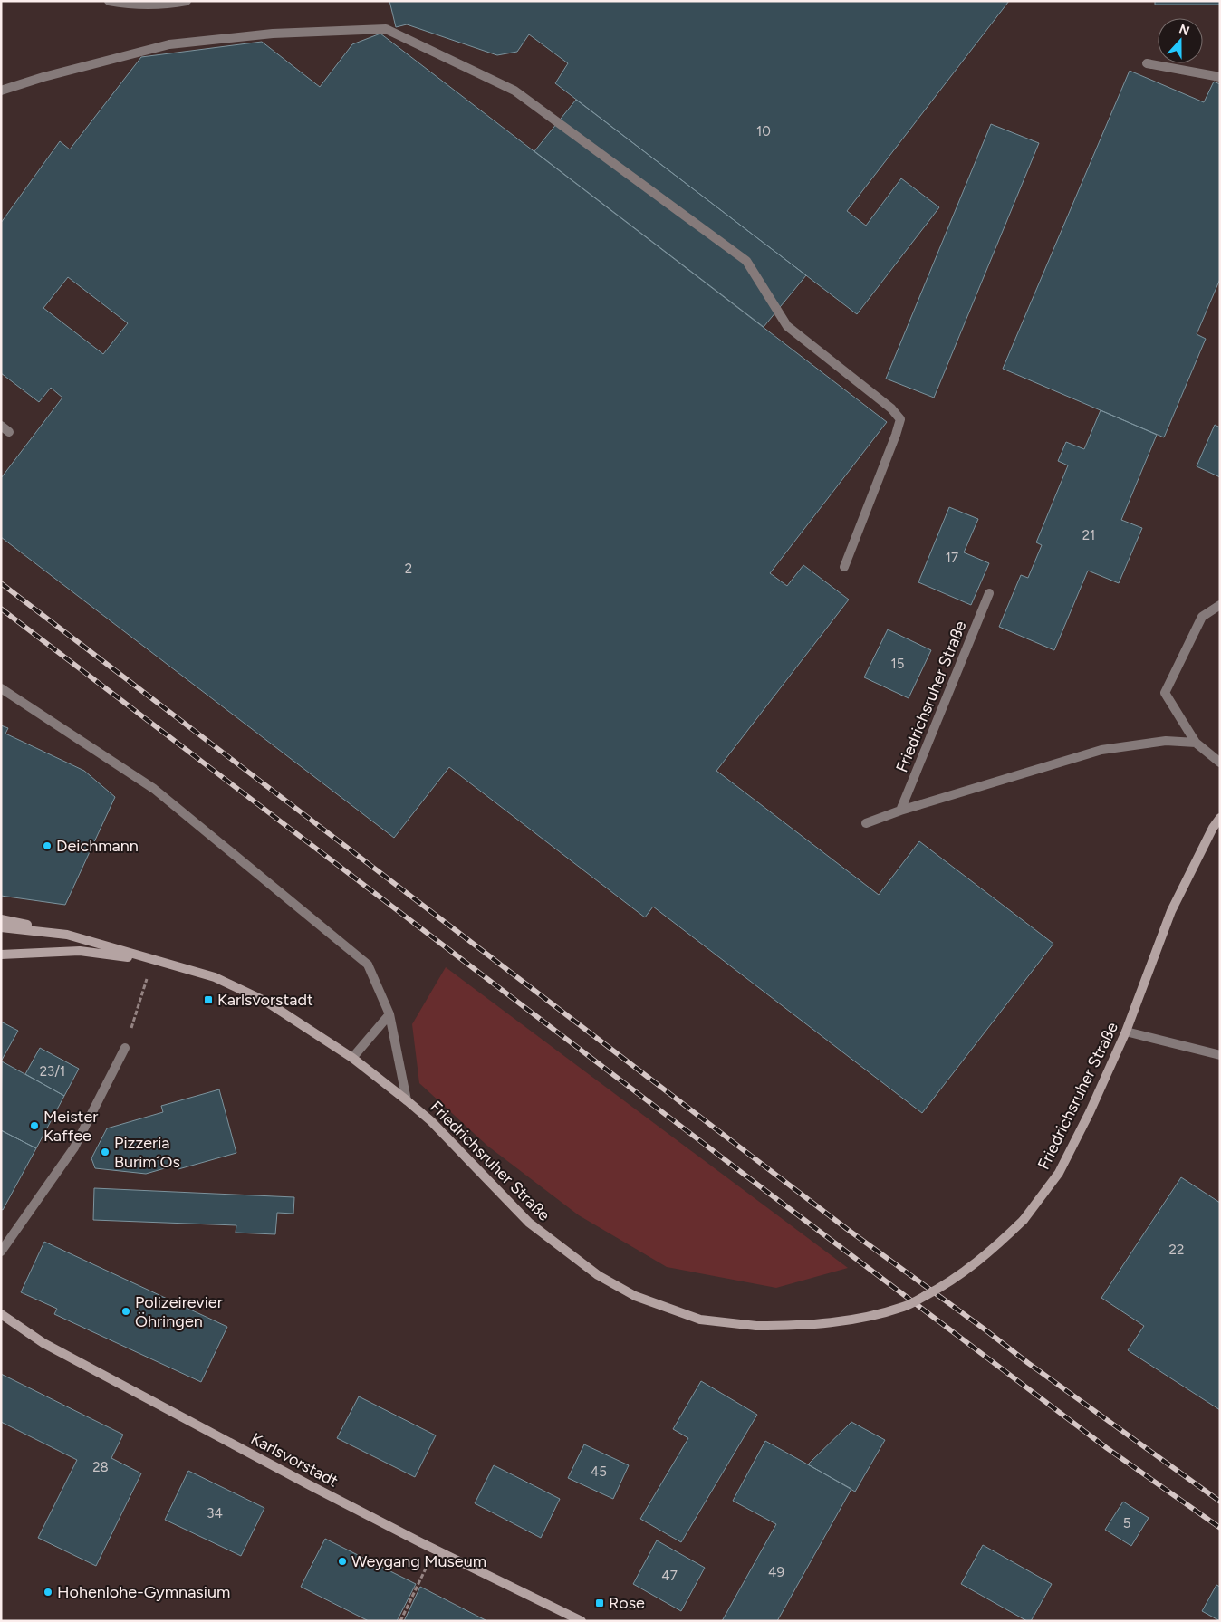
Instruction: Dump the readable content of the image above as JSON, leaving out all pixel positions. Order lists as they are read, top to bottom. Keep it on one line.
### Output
{"streets":{"main road":["Friedrichsruher Straße","Karlsvorstadt"]},"places":{"other":["Deichmann","Meister Kaffee","Pizzeria Burim´Os","Polizeirevier Öhringen","Weygang Museum","Hohenlohe-Gymnasium"],"transit":["Karlsvorstadt","Rose"]},"house_numbers":["10","21","17","2","15","23/1","22","28","45","34","5","49","47"],"north":"top"}
